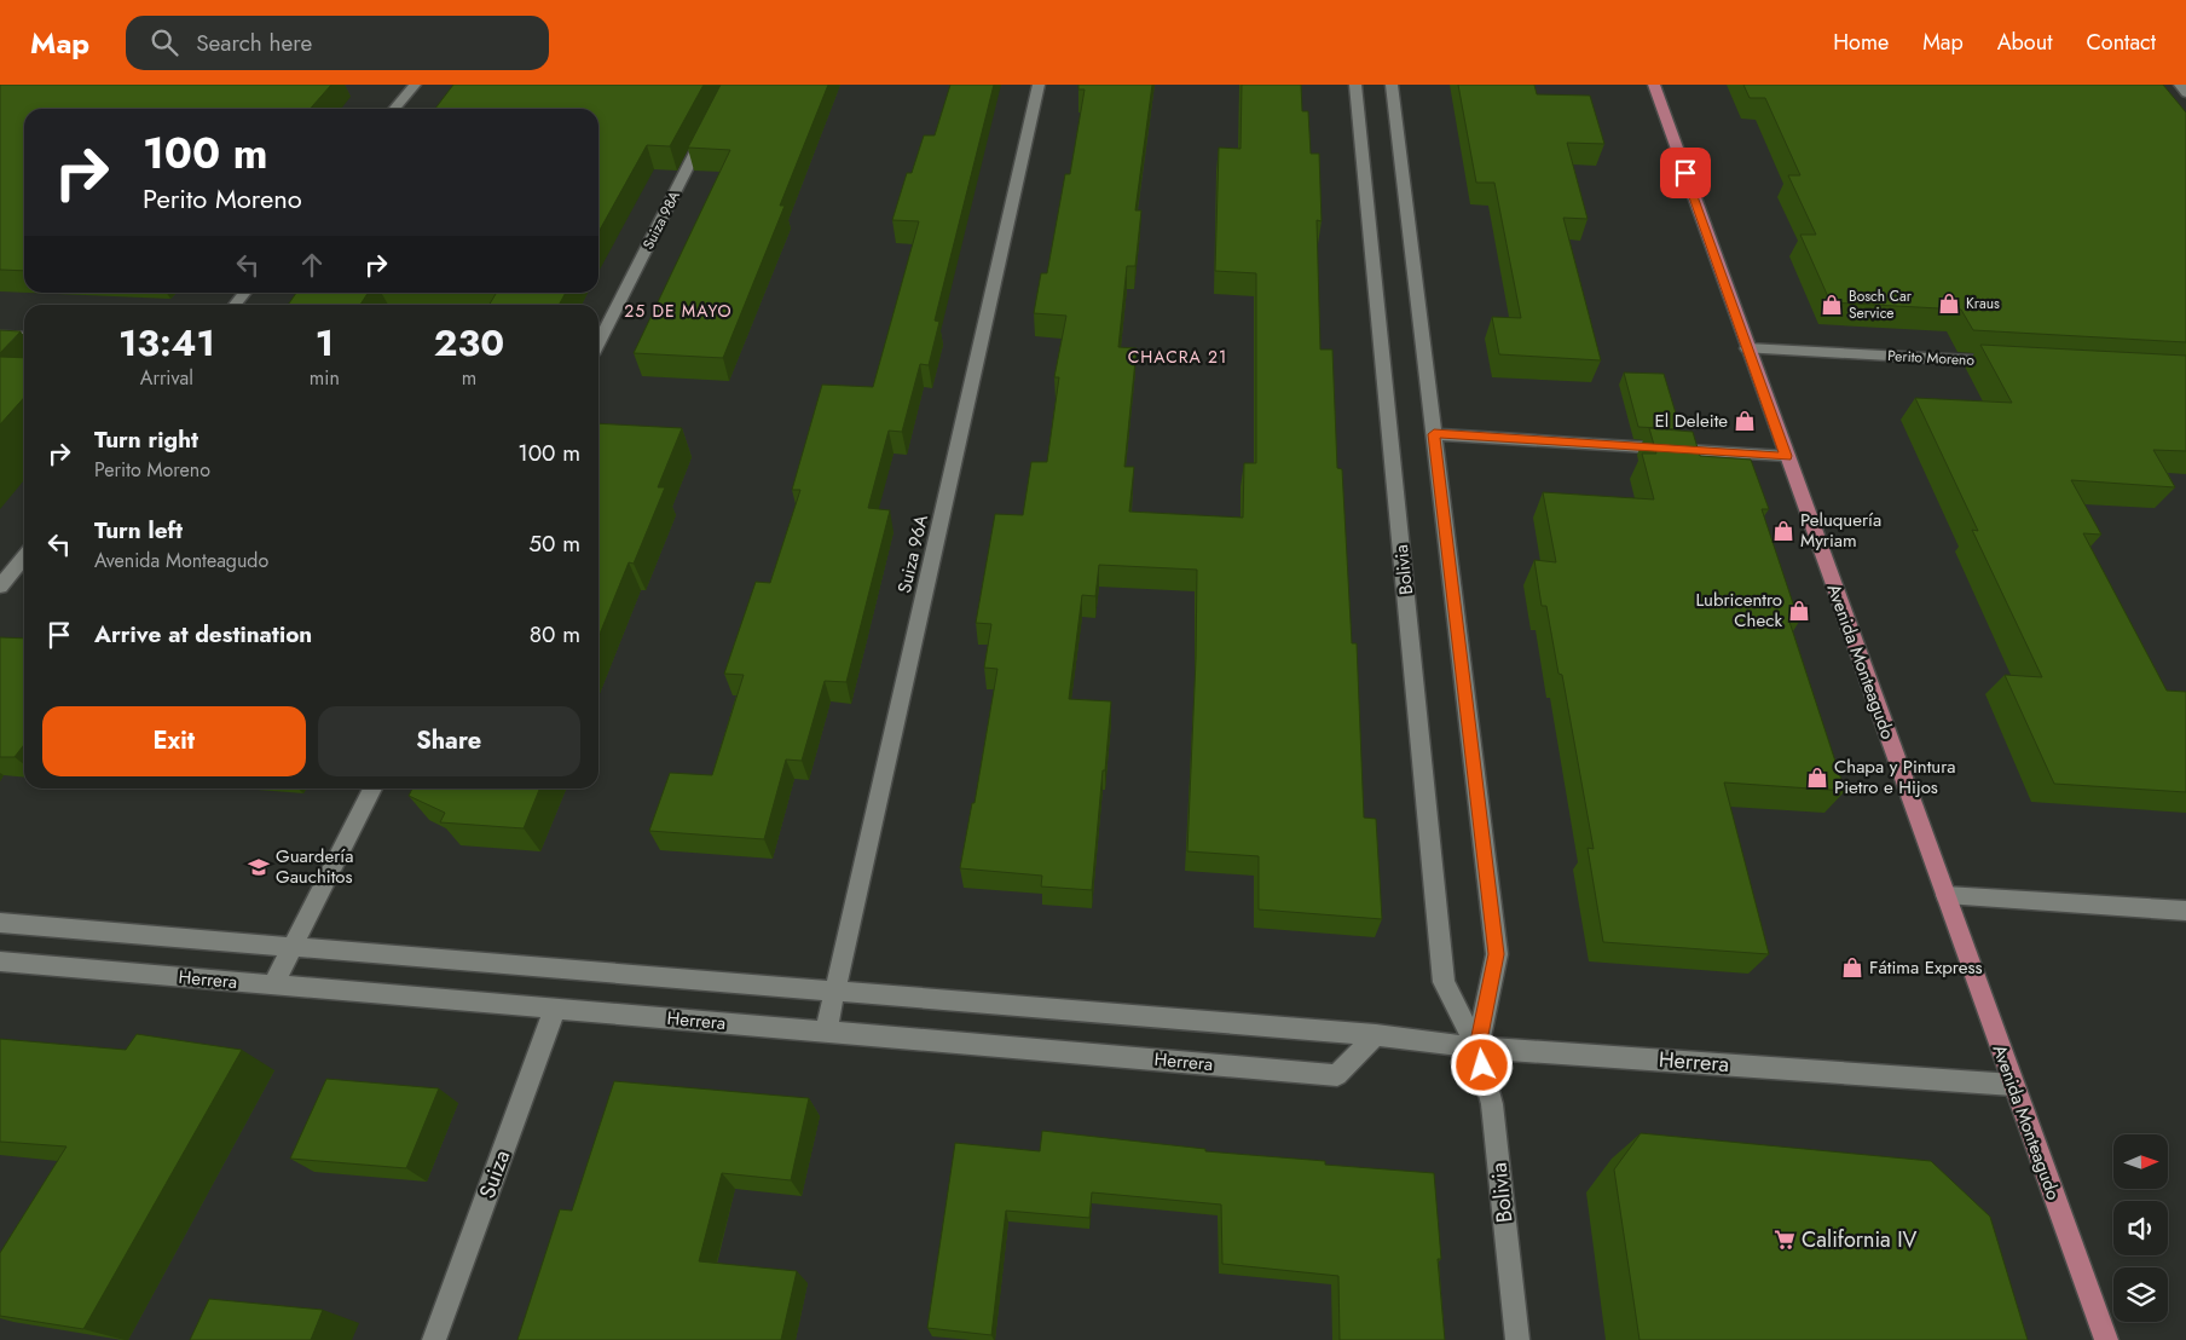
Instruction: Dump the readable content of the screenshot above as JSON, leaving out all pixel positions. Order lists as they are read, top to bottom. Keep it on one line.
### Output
{"streets":{"main road":["Avenida Monteagudo"],"street":["Suiza 98A","Perito Moreno","Suiza 96A","Bolivia","Herrera","Suiza"]},"crossings":[["Perito Moreno","Avenida Monteagudo"],["Suiza 96A","Herrera"],["Bolivia","Herrera"],["Avenida Monteagudo","Herrera"],["Herrera","Suiza"]],"districts":["25 DE MAYO","CHACRA 21"],"places":{"shop":["Kraus","Bosch Car Service","El Deleite","Peluquería Myriam","Lubricentro Check","Chapa y Pintura Pietro e Hijos","Fátima Express"],"school or university":["Guardería Gauchitos"],"supermarket":["California IV"]},"north":"right","page":{"header":"Map","search":"Search here","nav":["Home","Map","About","Contact"],"turn":["100 m","Perito Moreno"],"eta":["13:41","Arrival","1","min","230","m"],"list":[{"name":"Turn right","note":"Perito Moreno","value":"100 m"},{"name":"Turn left","note":"Avenida Monteagudo","value":"50 m"},{"name":"Arrive at destination","value":"80 m"}],"buttons":["Exit","Share"]}}
